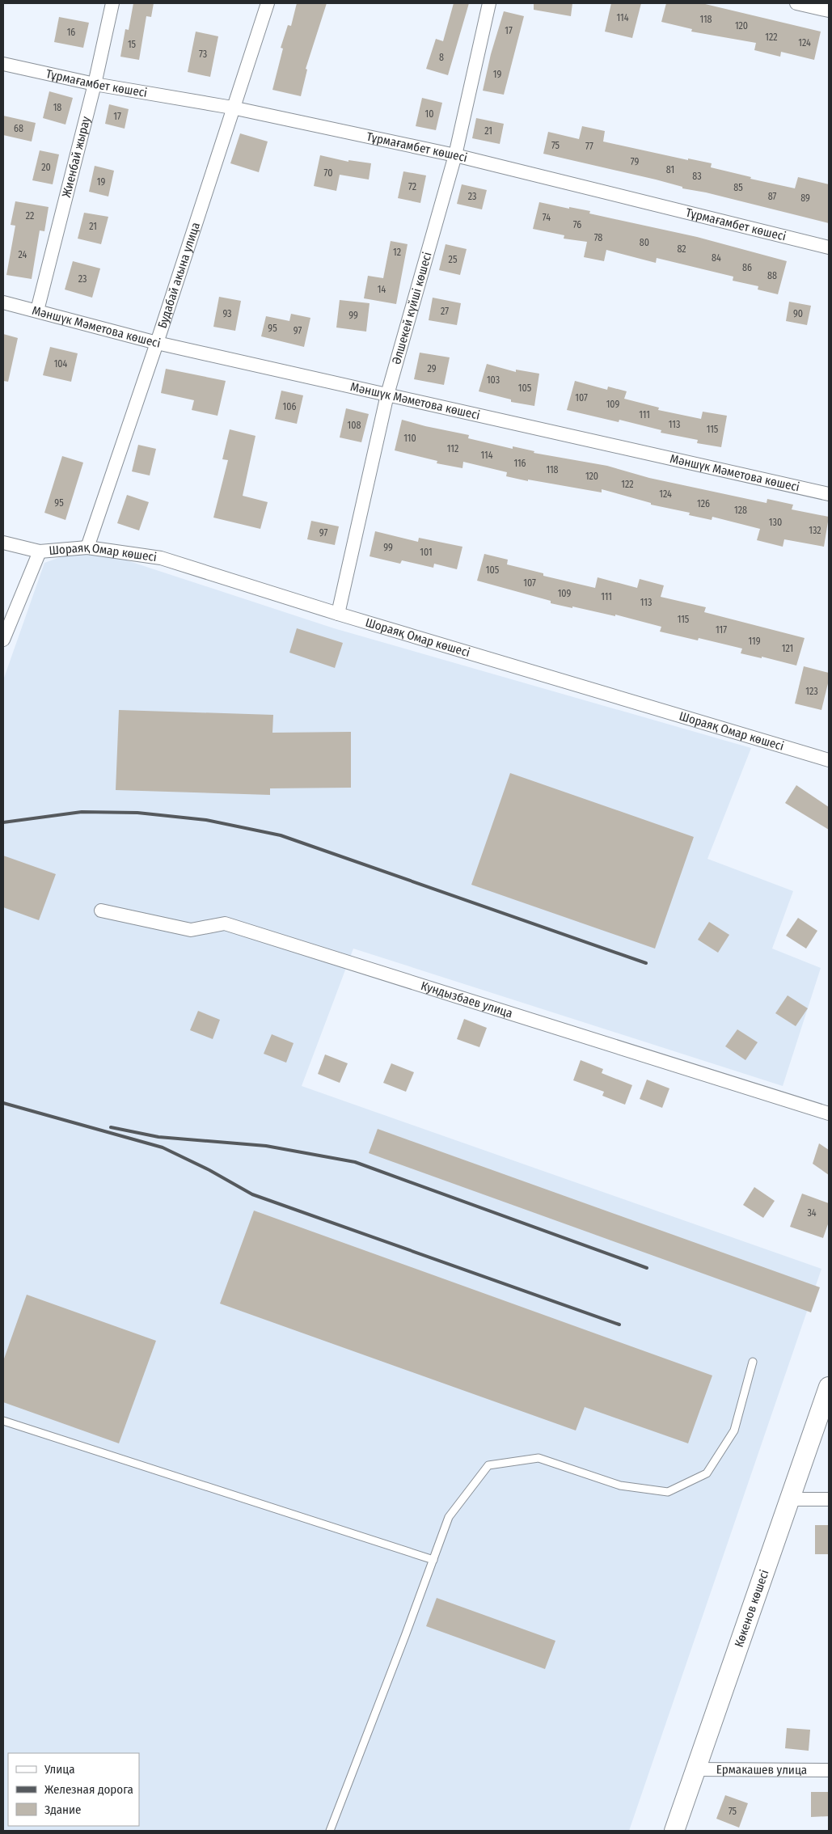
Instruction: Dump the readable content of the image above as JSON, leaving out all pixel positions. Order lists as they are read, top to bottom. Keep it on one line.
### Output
{"streets":{"street":["Тұрмағамбет көшесі","Жиенбай жырау","Будабай акына улица","Әлшекей күйші көшесі","Мәншүк Мәметова көшесі","Шораяқ Омар көшесі","Кундызбаев улица","Көкенов көшесі","Ермакашев улица"]},"crossings":[["Тұрмағамбет көшесі","Жиенбай жырау"],["Тұрмағамбет көшесі","Будабай акына улица"],["Тұрмағамбет көшесі","Әлшекей күйші көшесі"],["Жиенбай жырау","Мәншүк Мәметова көшесі"],["Будабай акына улица","Мәншүк Мәметова көшесі"],["Будабай акына улица","Шораяқ Омар көшесі"],["Әлшекей күйші көшесі","Мәншүк Мәметова көшесі"],["Әлшекей күйші көшесі","Шораяқ Омар көшесі"],["Көкенов көшесі","Ермакашев улица"]],"house_numbers":["114","118","120","17","16","122","124","15","73","8","19","18","10","17","68","21","75","77","79","20","81","70","83","19","72","85","23","87","89","22","74","76","21","78","80","82","12","24","84","25","86","88","23","14","27","93","90","99","95","97","104","29","103","105","107","109","106","111","113","108","115","110","112","114","116","118","120","122","124","95","126","128","130","132","97","99","101","105","107","109","111","113","115","117","119","121","123","34","75"],"legend":["Улица","Железная дорога","Здание"]}
